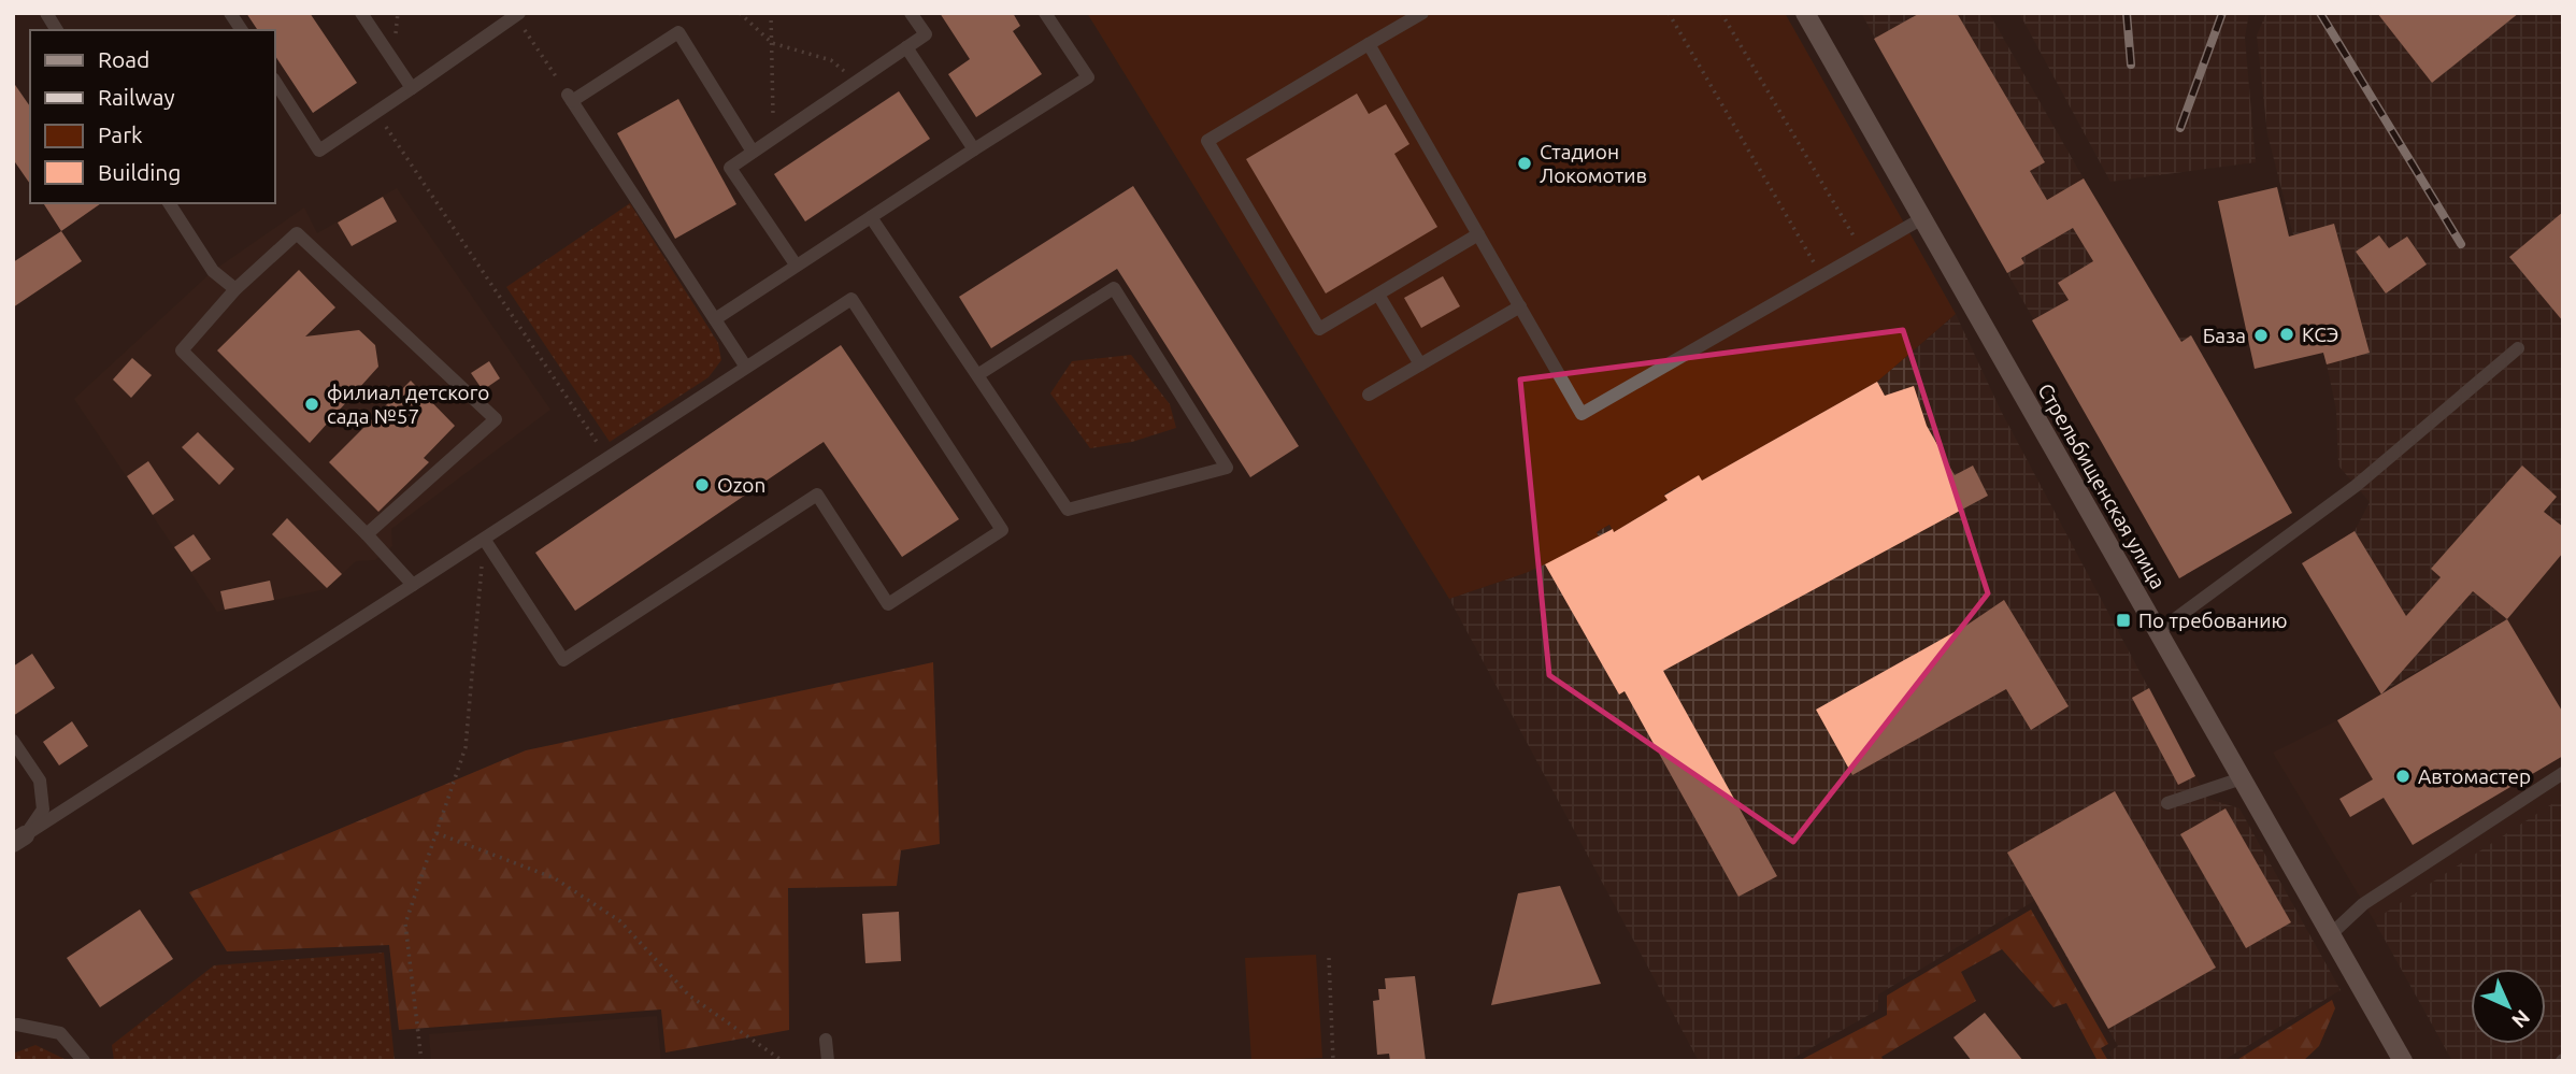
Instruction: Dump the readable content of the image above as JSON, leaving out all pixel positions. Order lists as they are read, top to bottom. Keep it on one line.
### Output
{"streets":{"main road":["Стрельбищенская улица"]},"places":{"other":["Стадион Локомотив","КСЭ","База","филиал детского сада №57","Ozon","Автомастер"],"transit":["По требованию"]},"legend":["Road","Railway","Park","Building"],"north":"bottom right"}
